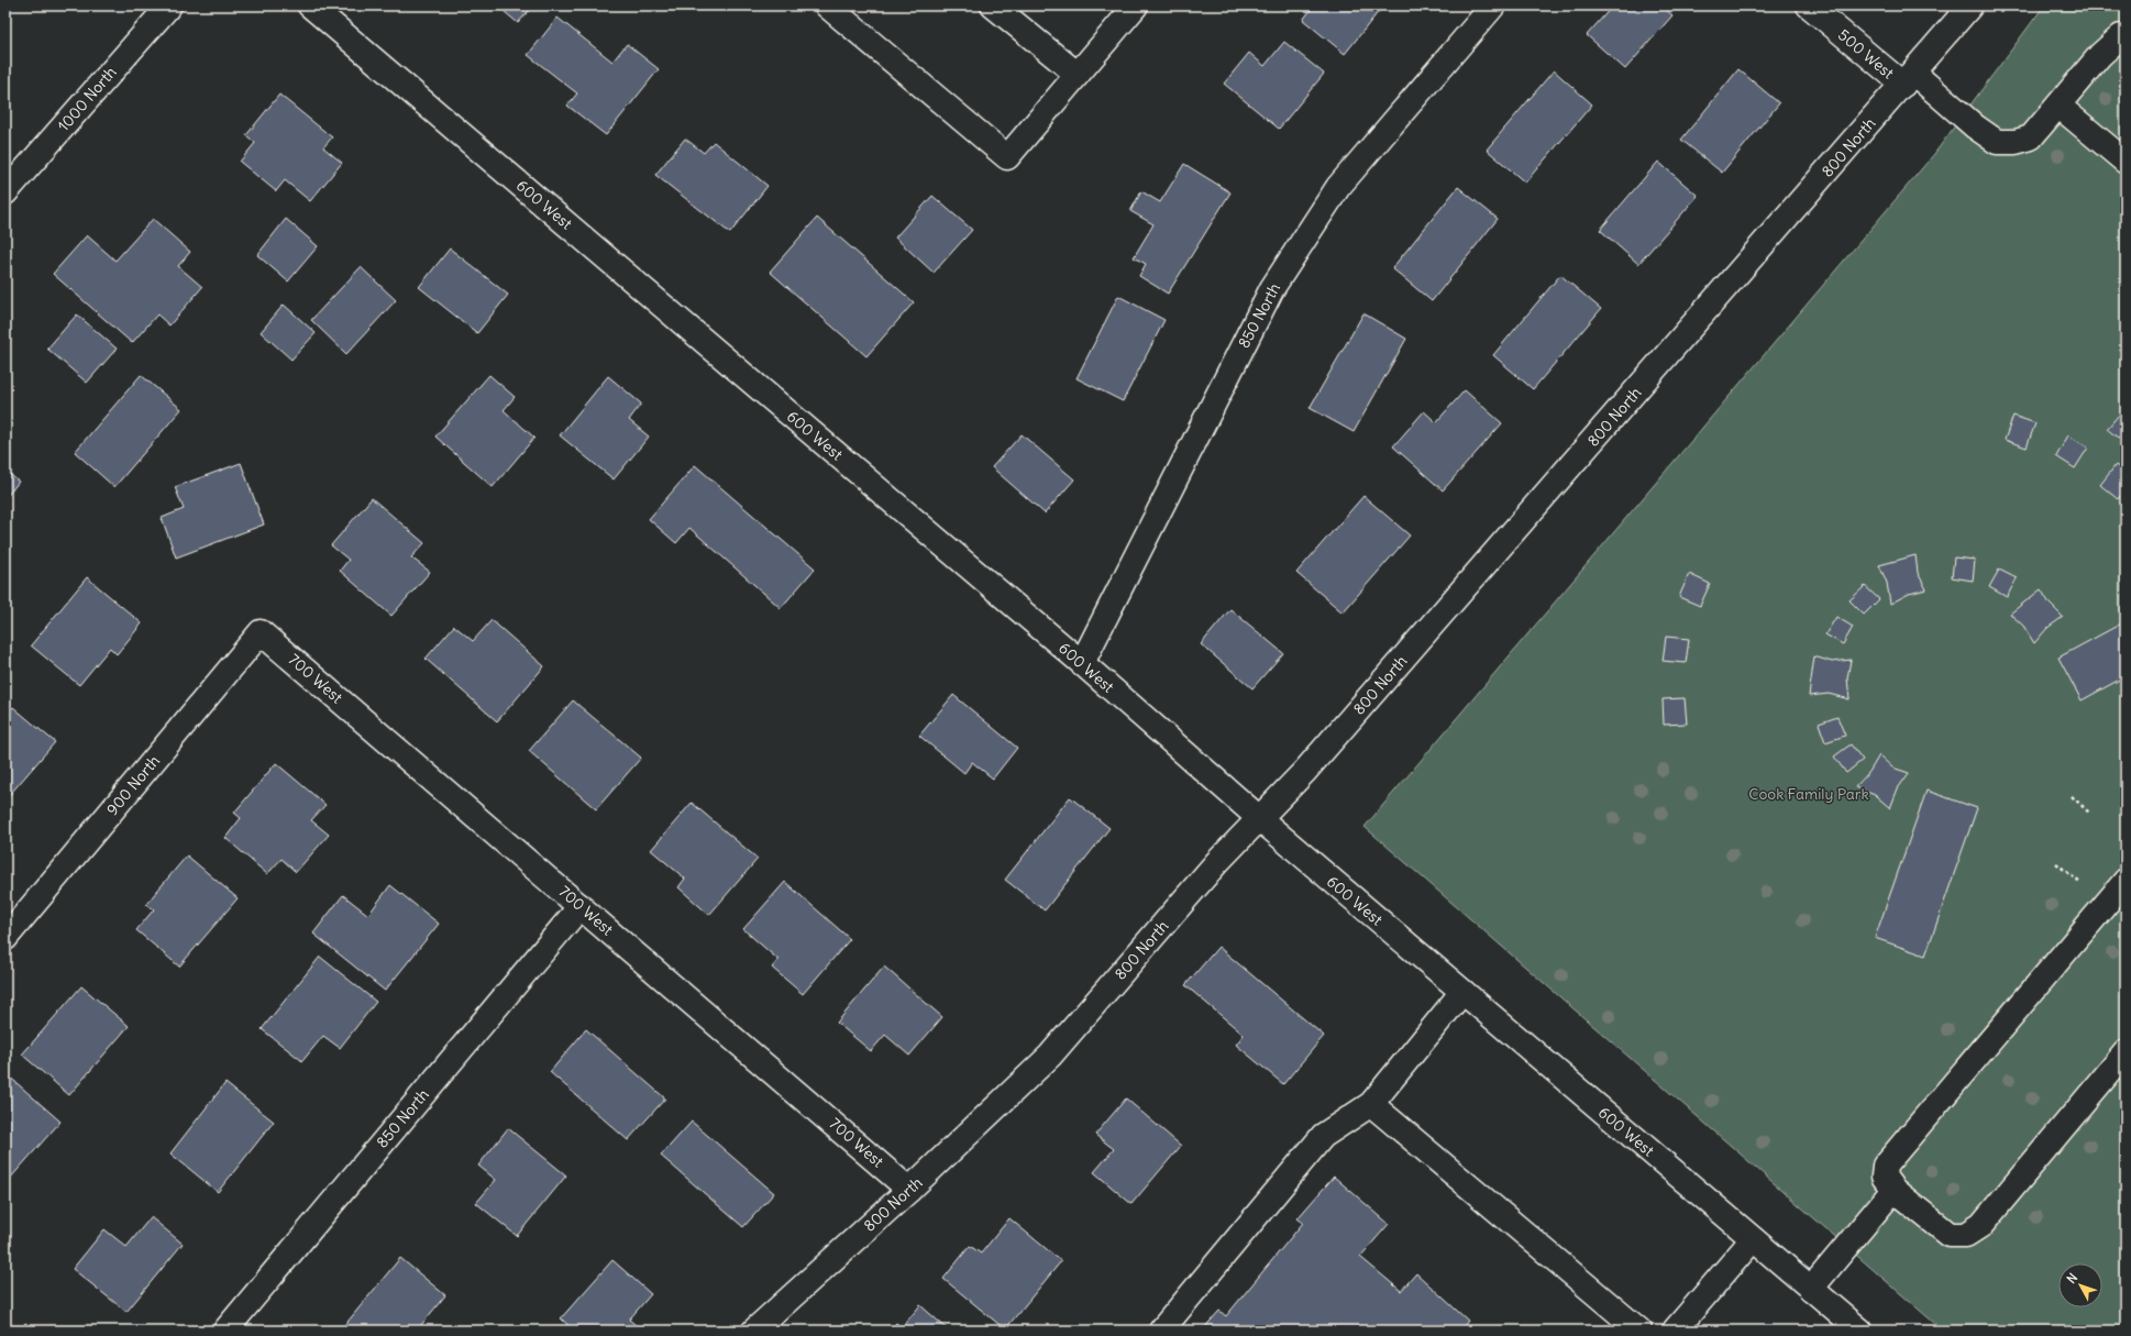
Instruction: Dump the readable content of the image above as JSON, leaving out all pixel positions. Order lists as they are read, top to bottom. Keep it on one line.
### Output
{"streets":{"street":["500 West","1000 North","800 North","600 West","850 North","700 West","900 North"]},"crossings":[["500 West","800 North"],["800 North","600 West"],["800 North","700 West"],["600 West","850 North"],["850 North","700 West"],["700 West","900 North"]],"parks":["Cook Family Park"],"north":"top left"}
